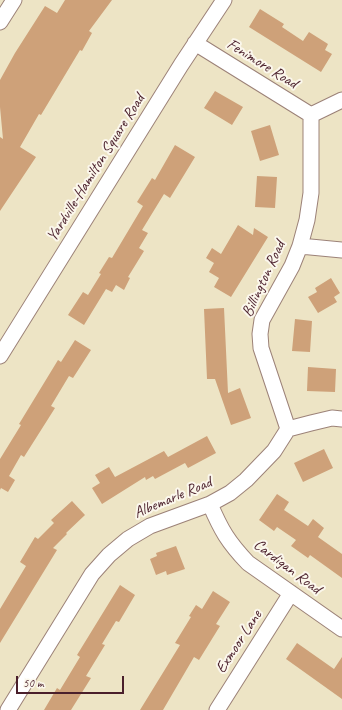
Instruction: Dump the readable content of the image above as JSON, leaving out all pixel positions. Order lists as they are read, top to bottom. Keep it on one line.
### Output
{"streets":{"street":["Fenimore Road","Yardville-Hamilton Square Road","Billington Road","Albemarle Road","Cardigan Road","Exmoor Lane"]},"crossings":[["Fenimore Road","Yardville-Hamilton Square Road"],["Fenimore Road","Billington Road"],["Billington Road","Albemarle Road"],["Albemarle Road","Cardigan Road"],["Cardigan Road","Exmoor Lane"]],"scale_bar":"50 m"}
